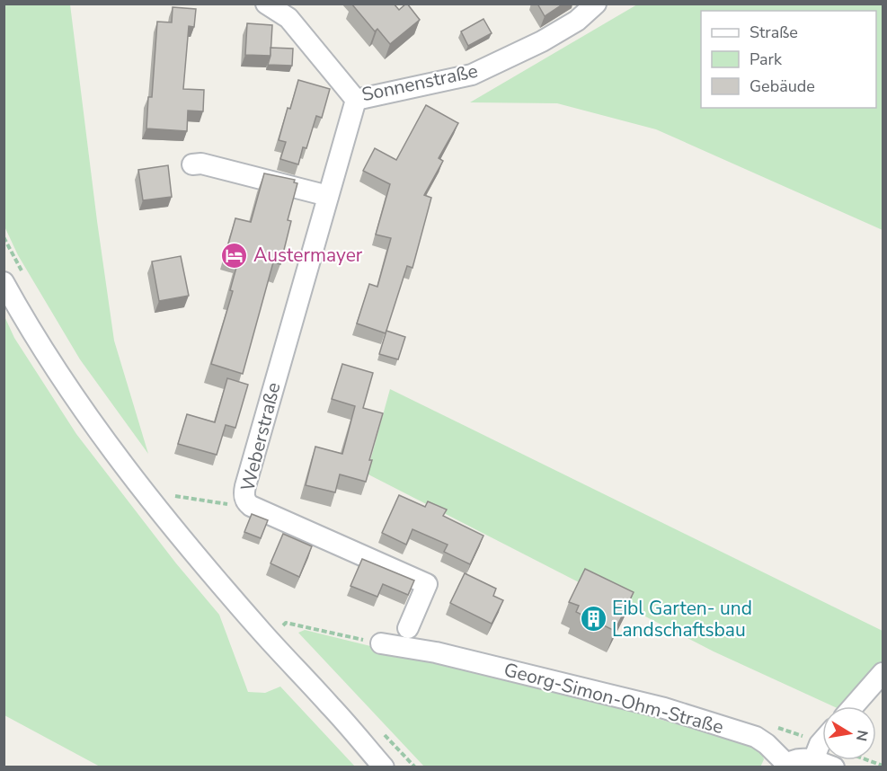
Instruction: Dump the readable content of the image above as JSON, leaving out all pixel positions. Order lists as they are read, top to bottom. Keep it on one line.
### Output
{"streets":{"street":["Sonnenstraße","Weberstraße","Georg-Simon-Ohm-Straße"]},"crossings":[["Sonnenstraße","Weberstraße"]],"places":{"hotel":["Austermayer"],"building":["Eibl Garten- und Landschaftsbau"]},"legend":["Straße","Park","Gebäude"],"north":"right"}
